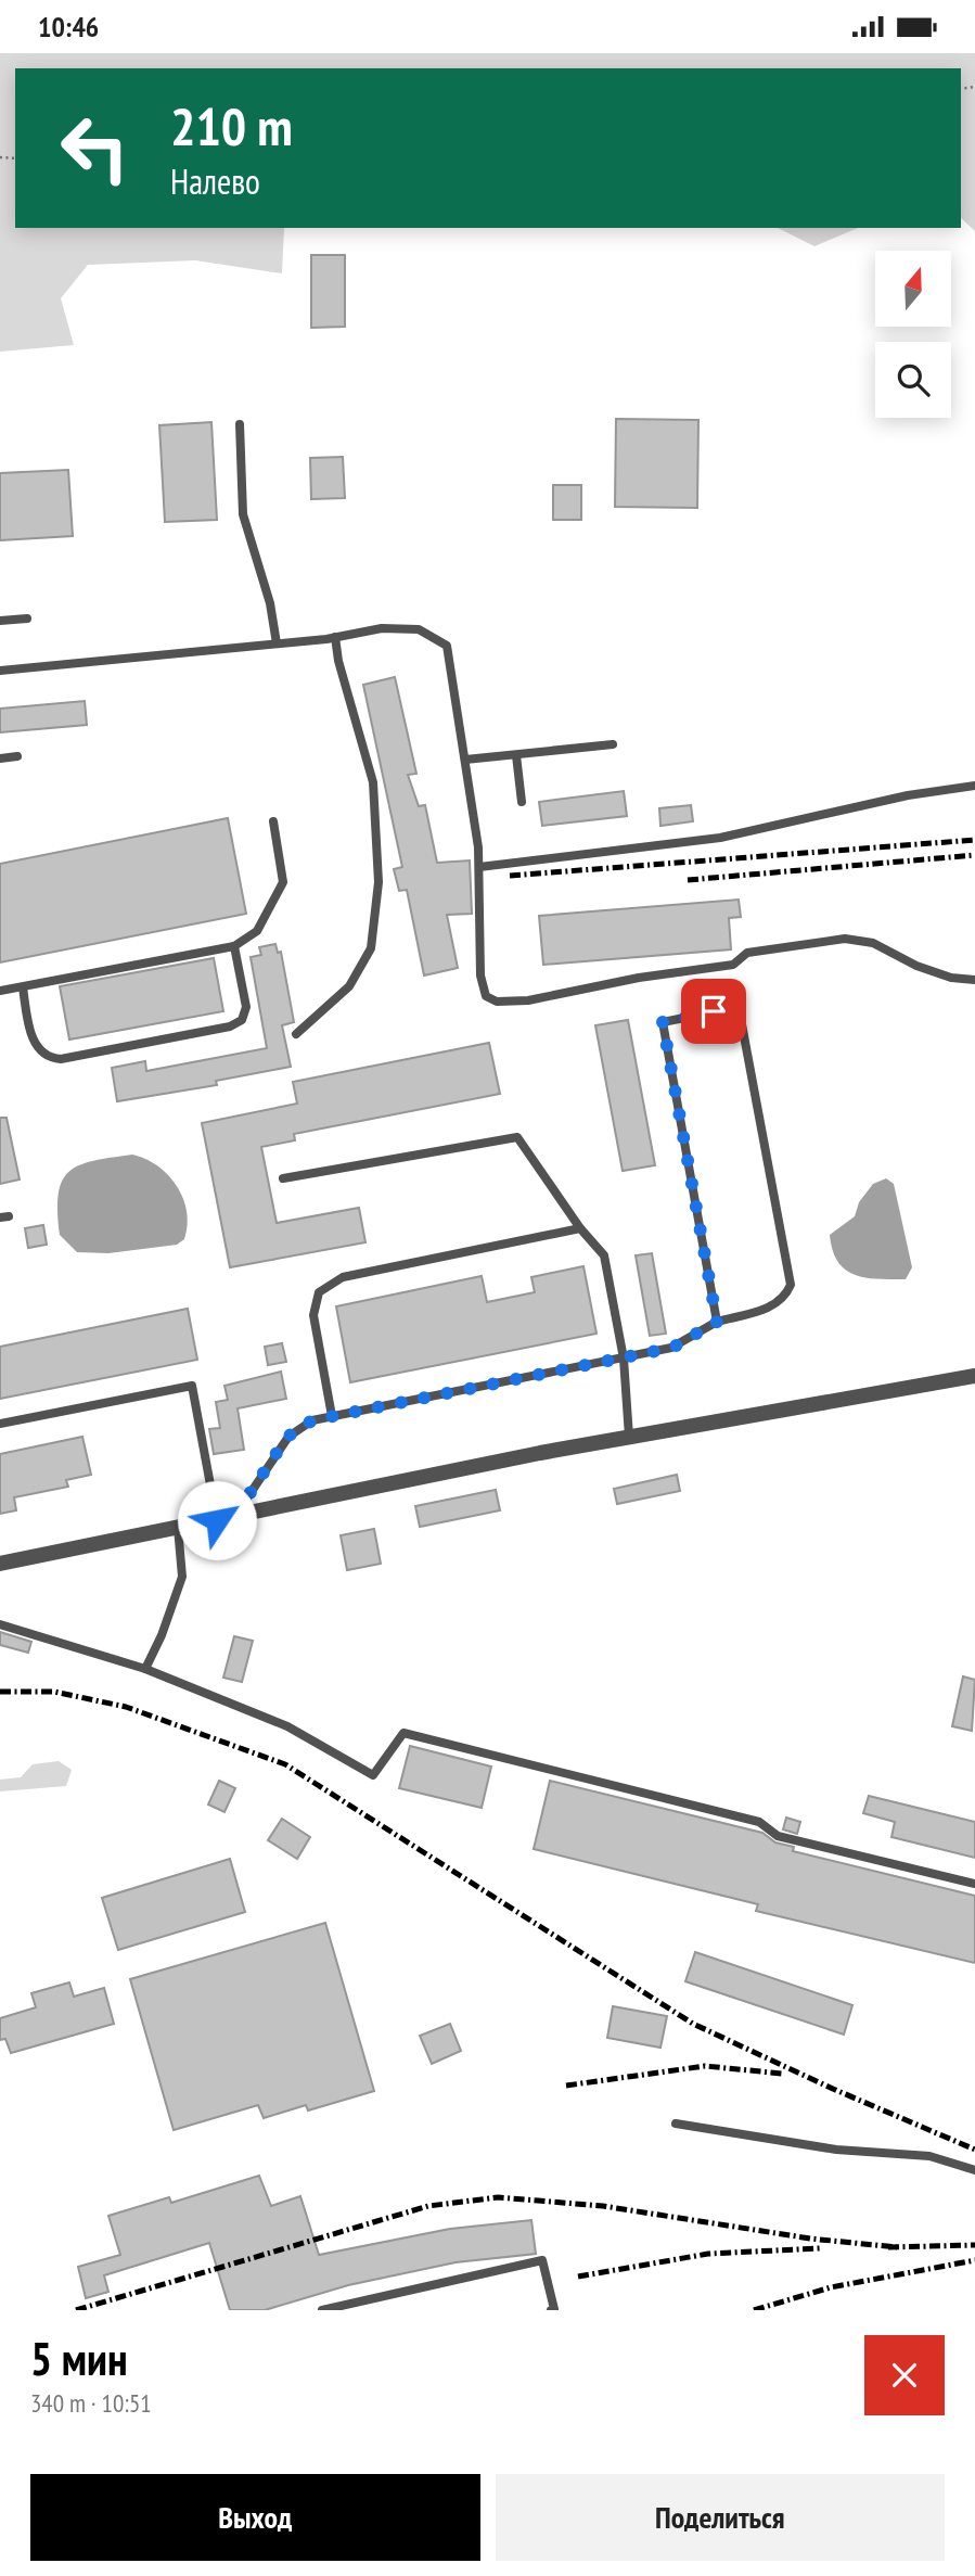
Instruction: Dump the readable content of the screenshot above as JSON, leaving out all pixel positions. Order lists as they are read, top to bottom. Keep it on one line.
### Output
{"north":"top","page":{"status":"10:46","turn":["210 m","Налево"],"heading":["5 мин","340 m · 10:51"],"buttons":["Выход","Поделиться"]}}
